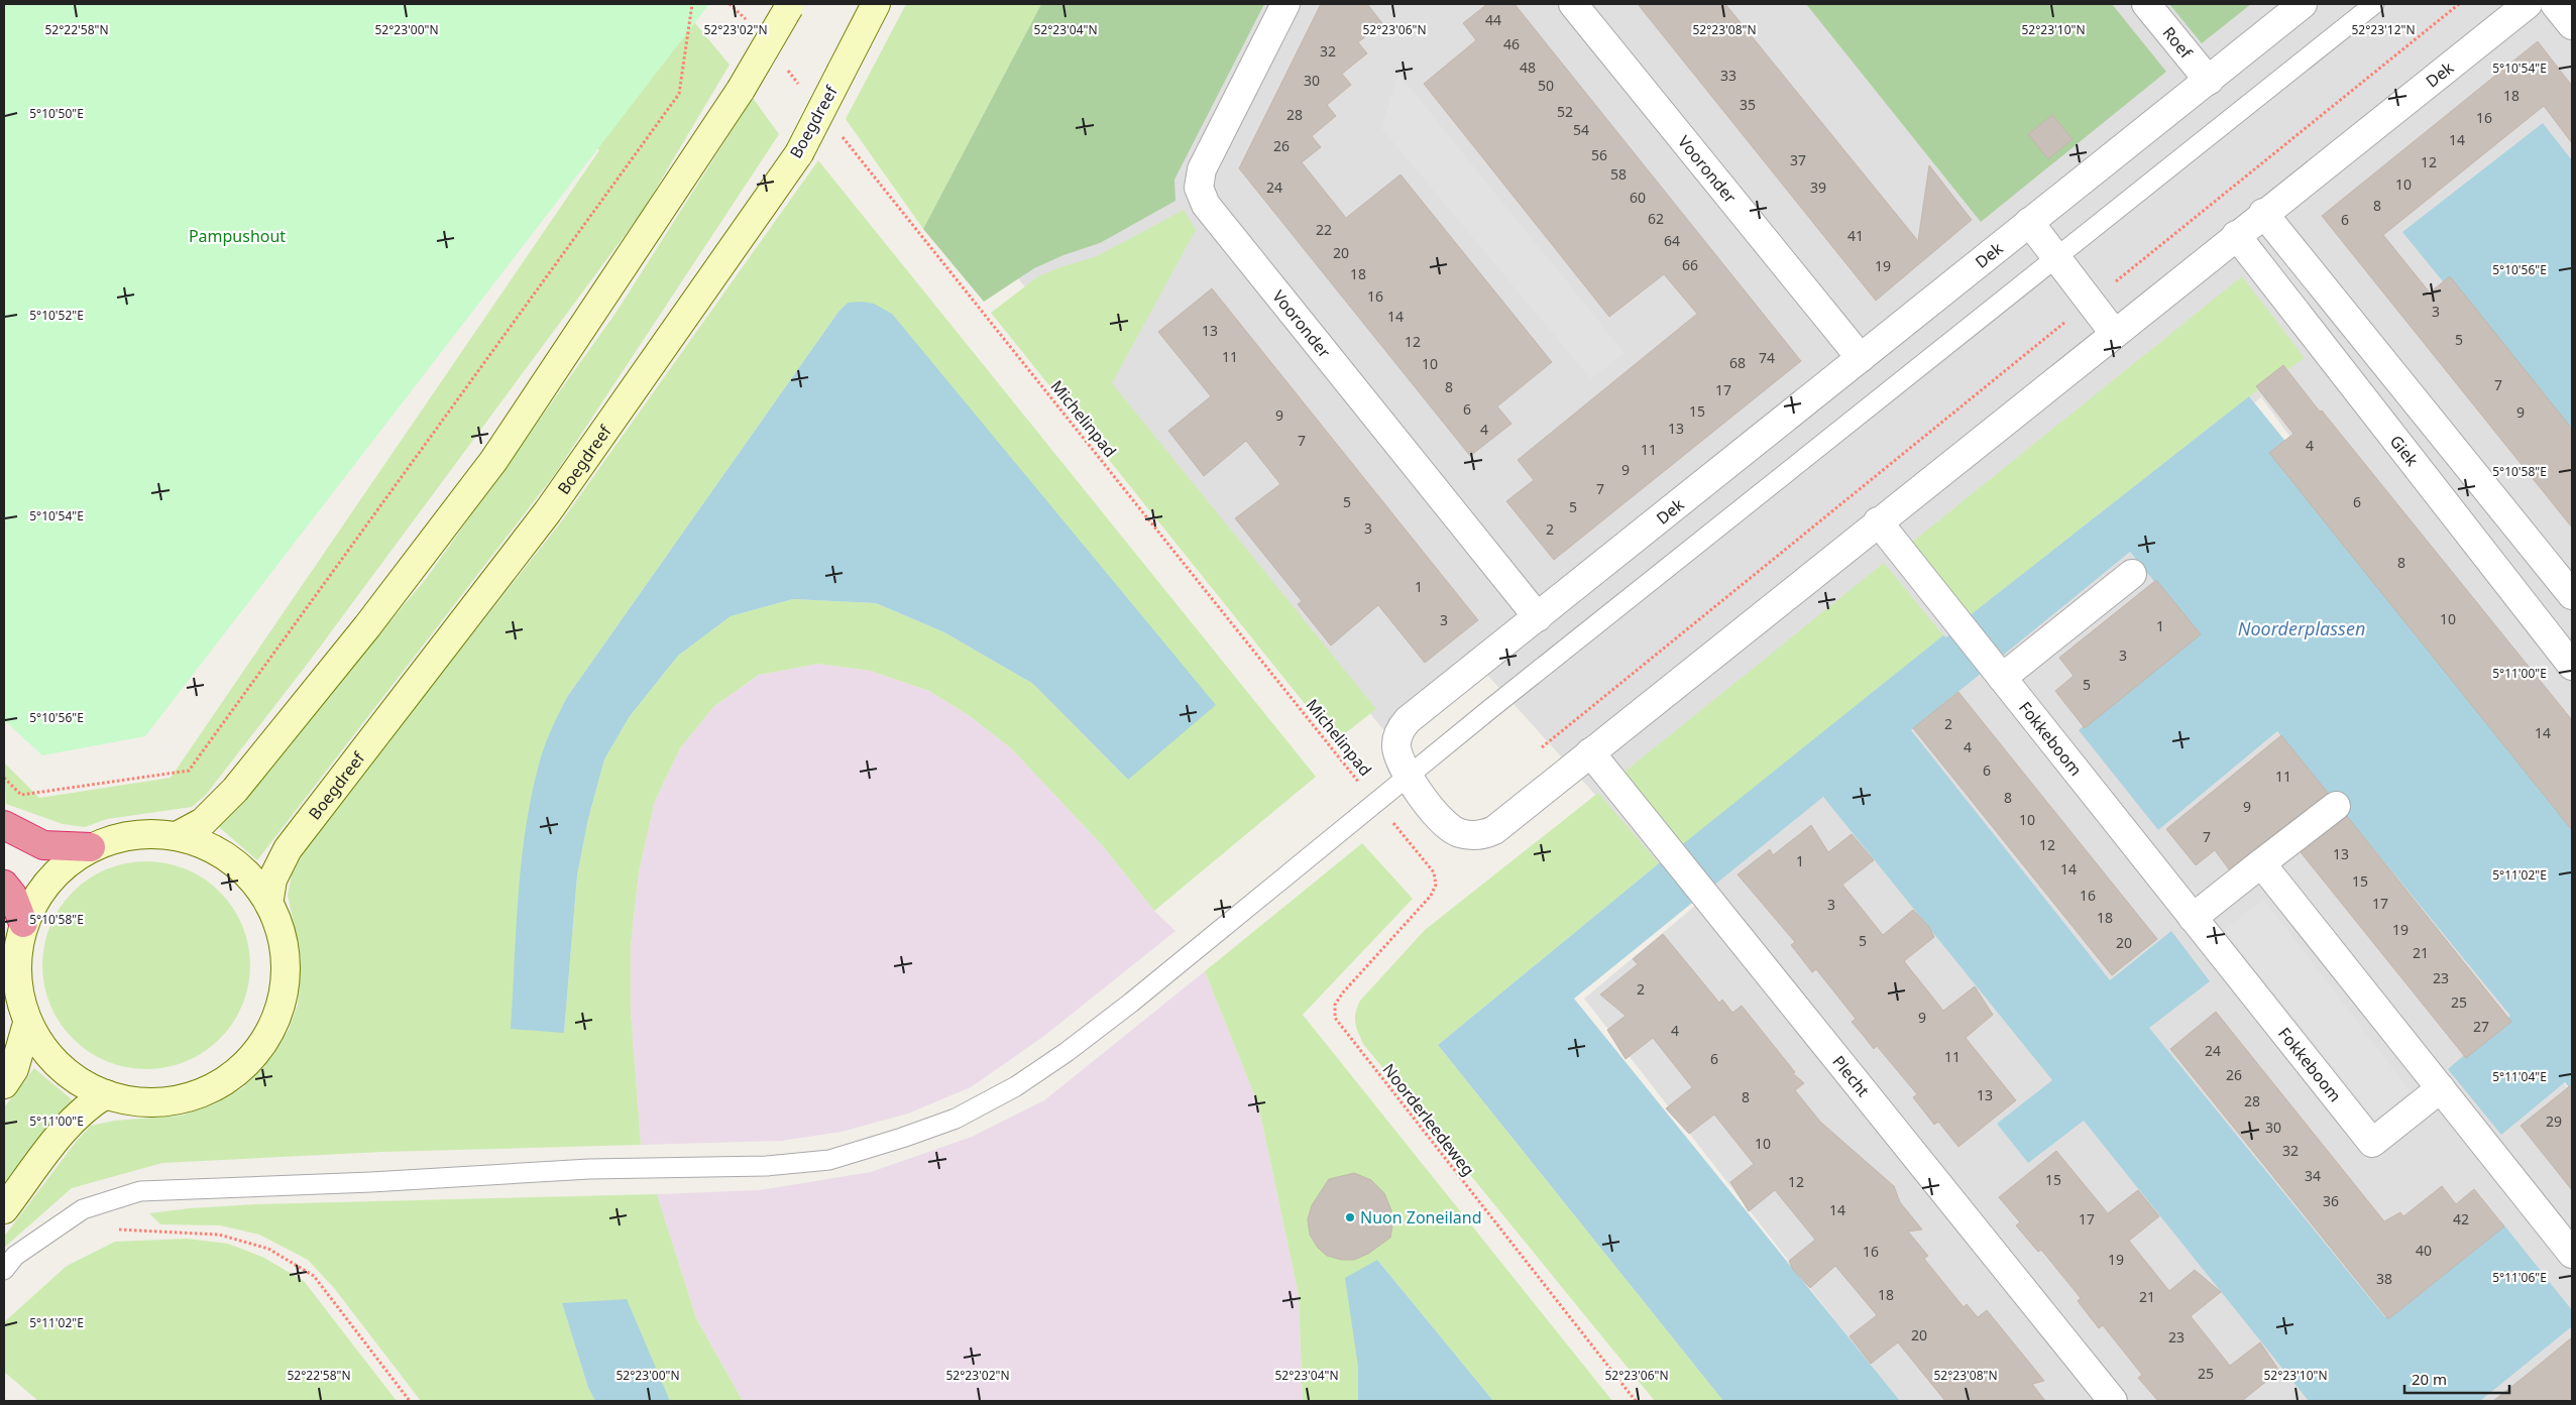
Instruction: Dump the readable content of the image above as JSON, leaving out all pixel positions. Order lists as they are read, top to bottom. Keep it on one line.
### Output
{"streets":{"street":["Roef","Dek","Boegdreef","Vooronder","Giek","Fokkeboom","Plecht"],"path":["Michelinpad","Noorderleedeweg"]},"crossings":[["Roef","Dek"],["Dek","Vooronder"],["Dek","Giek"],["Dek","Fokkeboom"],["Dek","Plecht"],["Michelinpad","Noorderleedeweg"]],"water":["Noorderplassen"],"parks":["Pampushout"],"places":["Nuon Zoneiland"],"house_numbers":["44","46","32","48","33","30","50","18","35","52","28","16","54","14","26","56","37","12","58","10","24","39","60","8","62","6","22","41","64","20","66","19","18","16","3","14","13","5","12","11","74","68","10","7","8","17","6","15","9","9","13","4","7","4","11","9","7","5","6","5","3","2","8","1","10","3","1","3","5","2","14","4","6","11","8","9","10","7","12","13","1","14","15","16","17","3","18","19","5","20","21","23","2","25","9","27","4","24","11","6","26","13","8","28","29","30","10","32","34","15","12","36","14","17","42","40","16","19","38","18","21","20","23","25"],"scale_bar":"20 m","coordinates":["52°23'12\"N","52°22'58\"N","52°23'00\"N","52°23'02\"N","52°23'04\"N","52°23'06\"N","52°23'08\"N","52°23'10\"N","5°10'54\"E","5°10'50\"E","5°10'56\"E","5°10'52\"E","5°10'58\"E","5°11'00\"E","5°11'02\"E","5°11'04\"E","5°11'06\"E"]}
